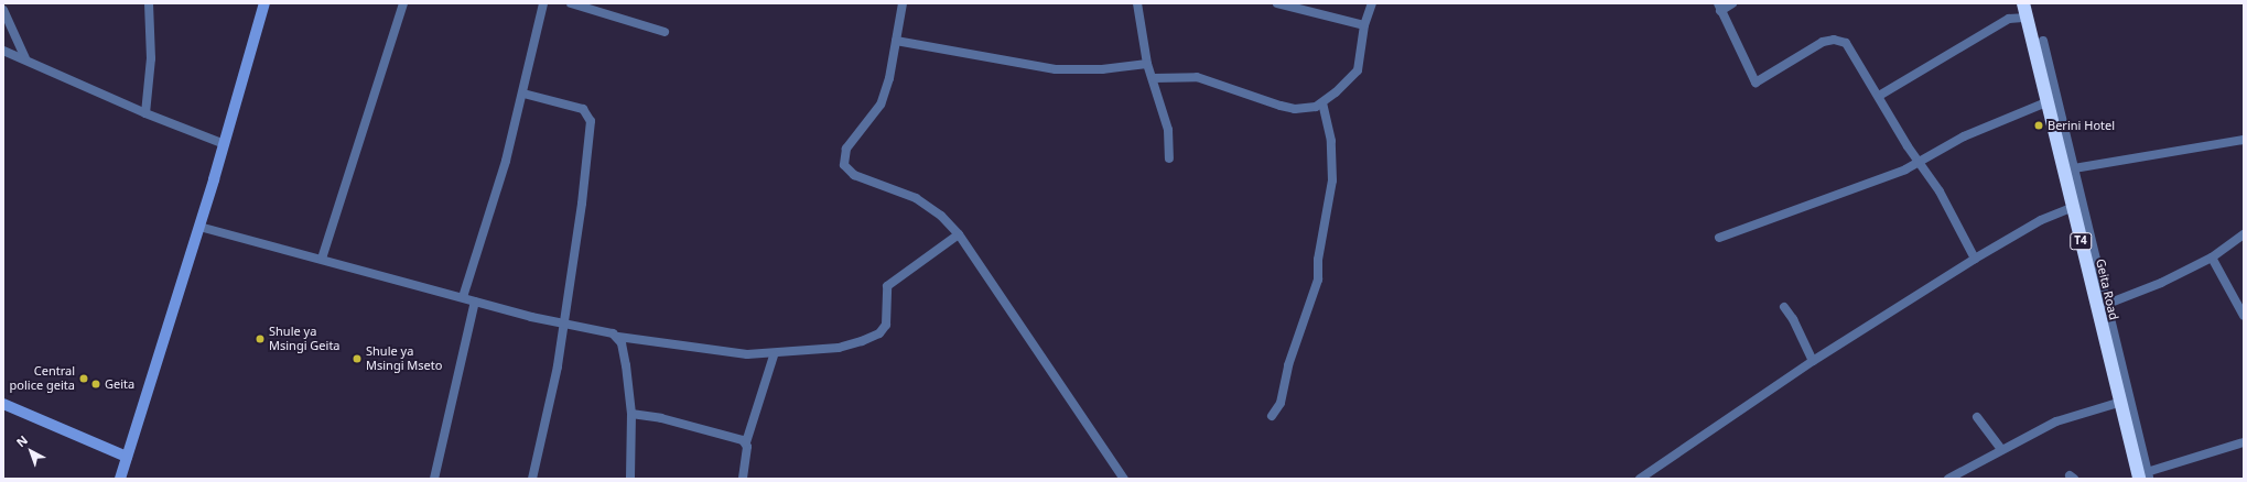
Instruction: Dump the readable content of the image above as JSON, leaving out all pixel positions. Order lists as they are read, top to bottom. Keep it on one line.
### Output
{"streets":{"highway":["T4","Geita Road"]},"places":["Berini Hotel","Shule ya Msingi Geita","Shule ya Msingi Mseto","Central police geita","Geita"],"north":"top left"}
